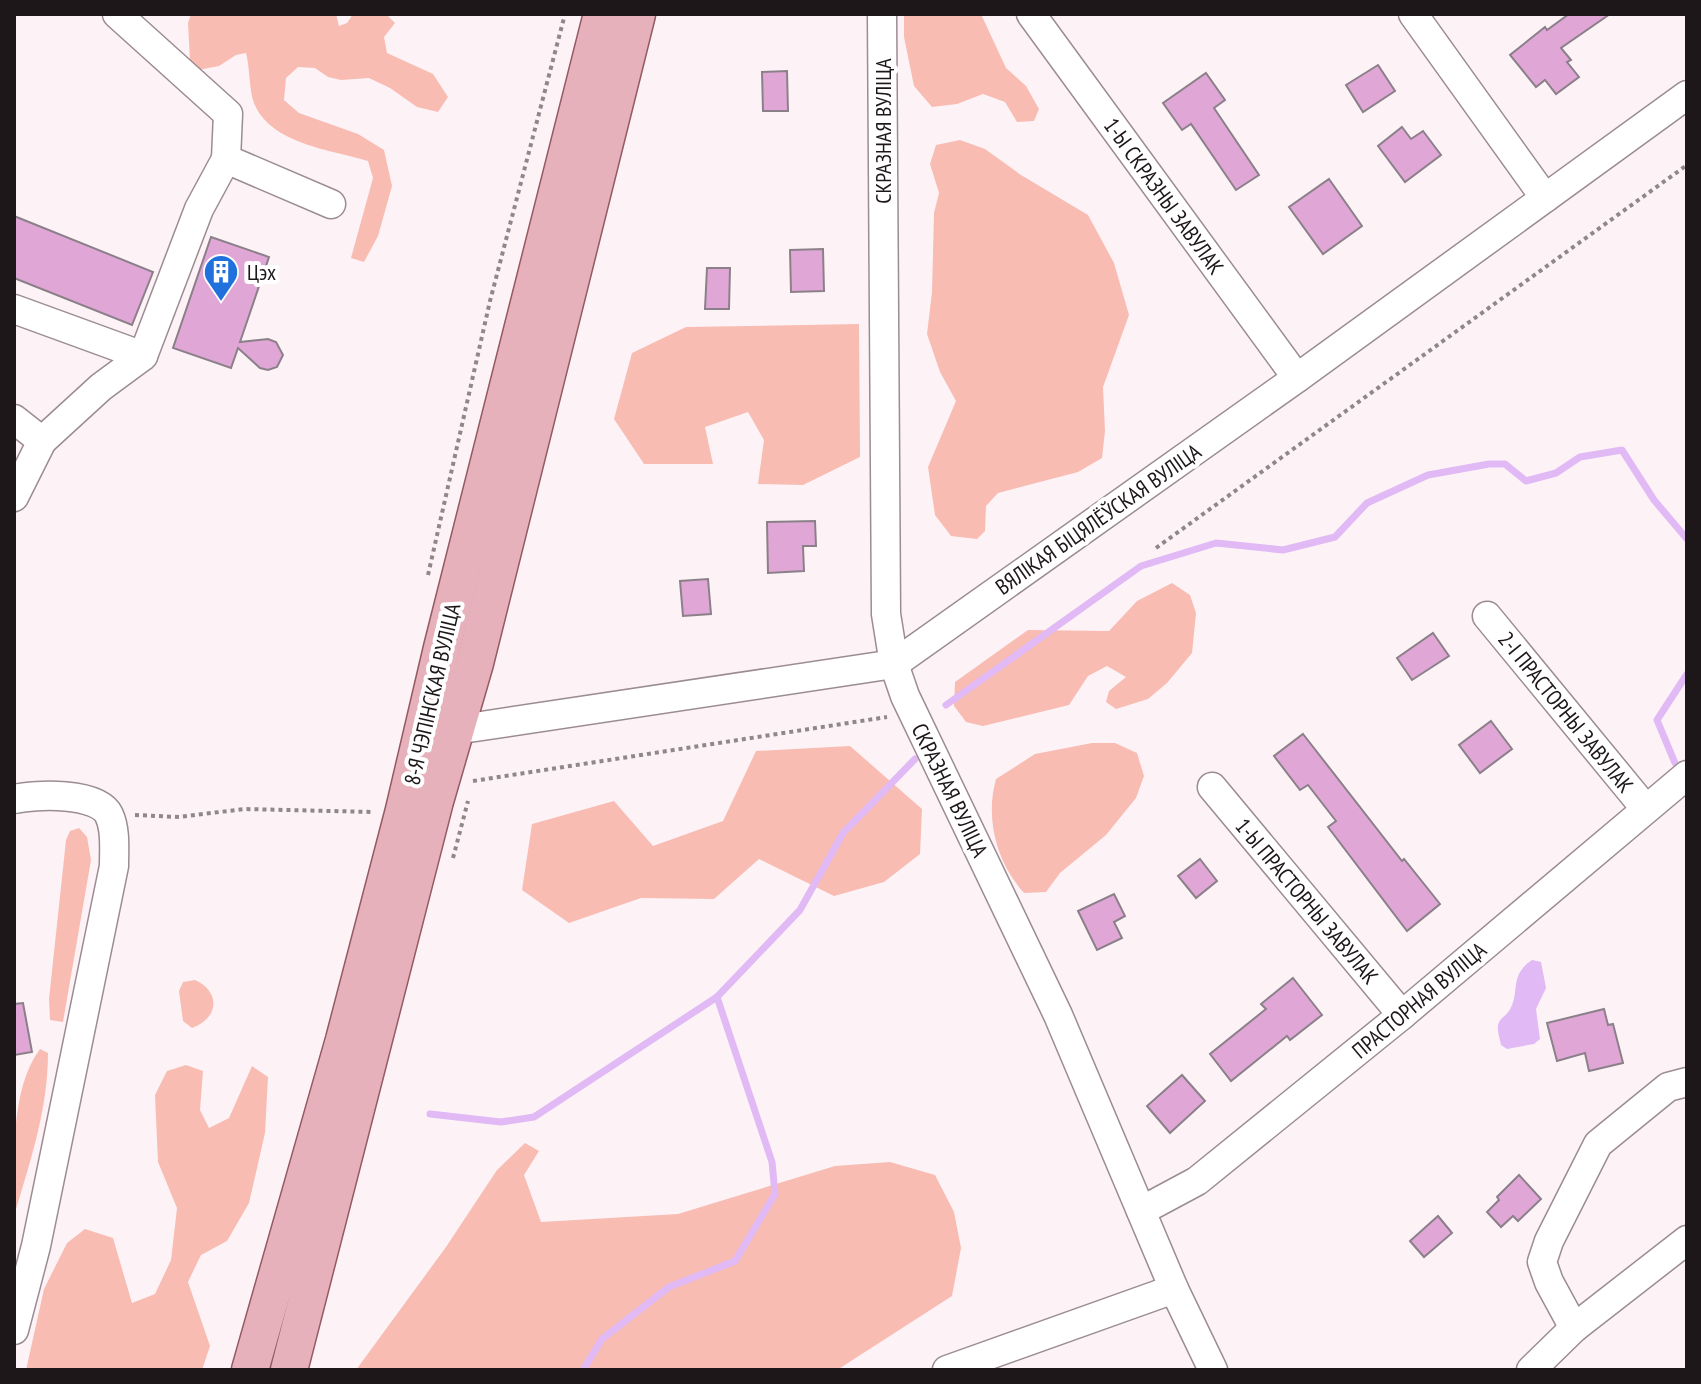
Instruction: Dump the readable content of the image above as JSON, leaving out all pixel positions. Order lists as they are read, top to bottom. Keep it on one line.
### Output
{"streets":{"main road":["8-Я ЧЭПІНСКАЯ ВУЛІЦА"],"street":["СКРАЗНАЯ ВУЛІЦА","1-Ы СКРАЗНЫ ЗАВУЛАК","ВЯЛІКАЯ БІЦЯЛЁЎСКАЯ ВУЛІЦА","2-І ПРАСТОРНЫ ЗАВУЛАК","1-Ы ПРАСТОРНЫ ЗАВУЛАК","ПРАСТОРНАЯ ВУЛІЦА"]},"crossings":[["СКРАЗНАЯ ВУЛІЦА","ВЯЛІКАЯ БІЦЯЛЁЎСКАЯ ВУЛІЦА"],["СКРАЗНАЯ ВУЛІЦА","ПРАСТОРНАЯ ВУЛІЦА"],["1-Ы СКРАЗНЫ ЗАВУЛАК","ВЯЛІКАЯ БІЦЯЛЁЎСКАЯ ВУЛІЦА"],["ВЯЛІКАЯ БІЦЯЛЁЎСКАЯ ВУЛІЦА","8-Я ЧЭПІНСКАЯ ВУЛІЦА"],["2-І ПРАСТОРНЫ ЗАВУЛАК","ПРАСТОРНАЯ ВУЛІЦА"],["1-Ы ПРАСТОРНЫ ЗАВУЛАК","ПРАСТОРНАЯ ВУЛІЦА"]],"places":{"building":["Цэх"]}}
